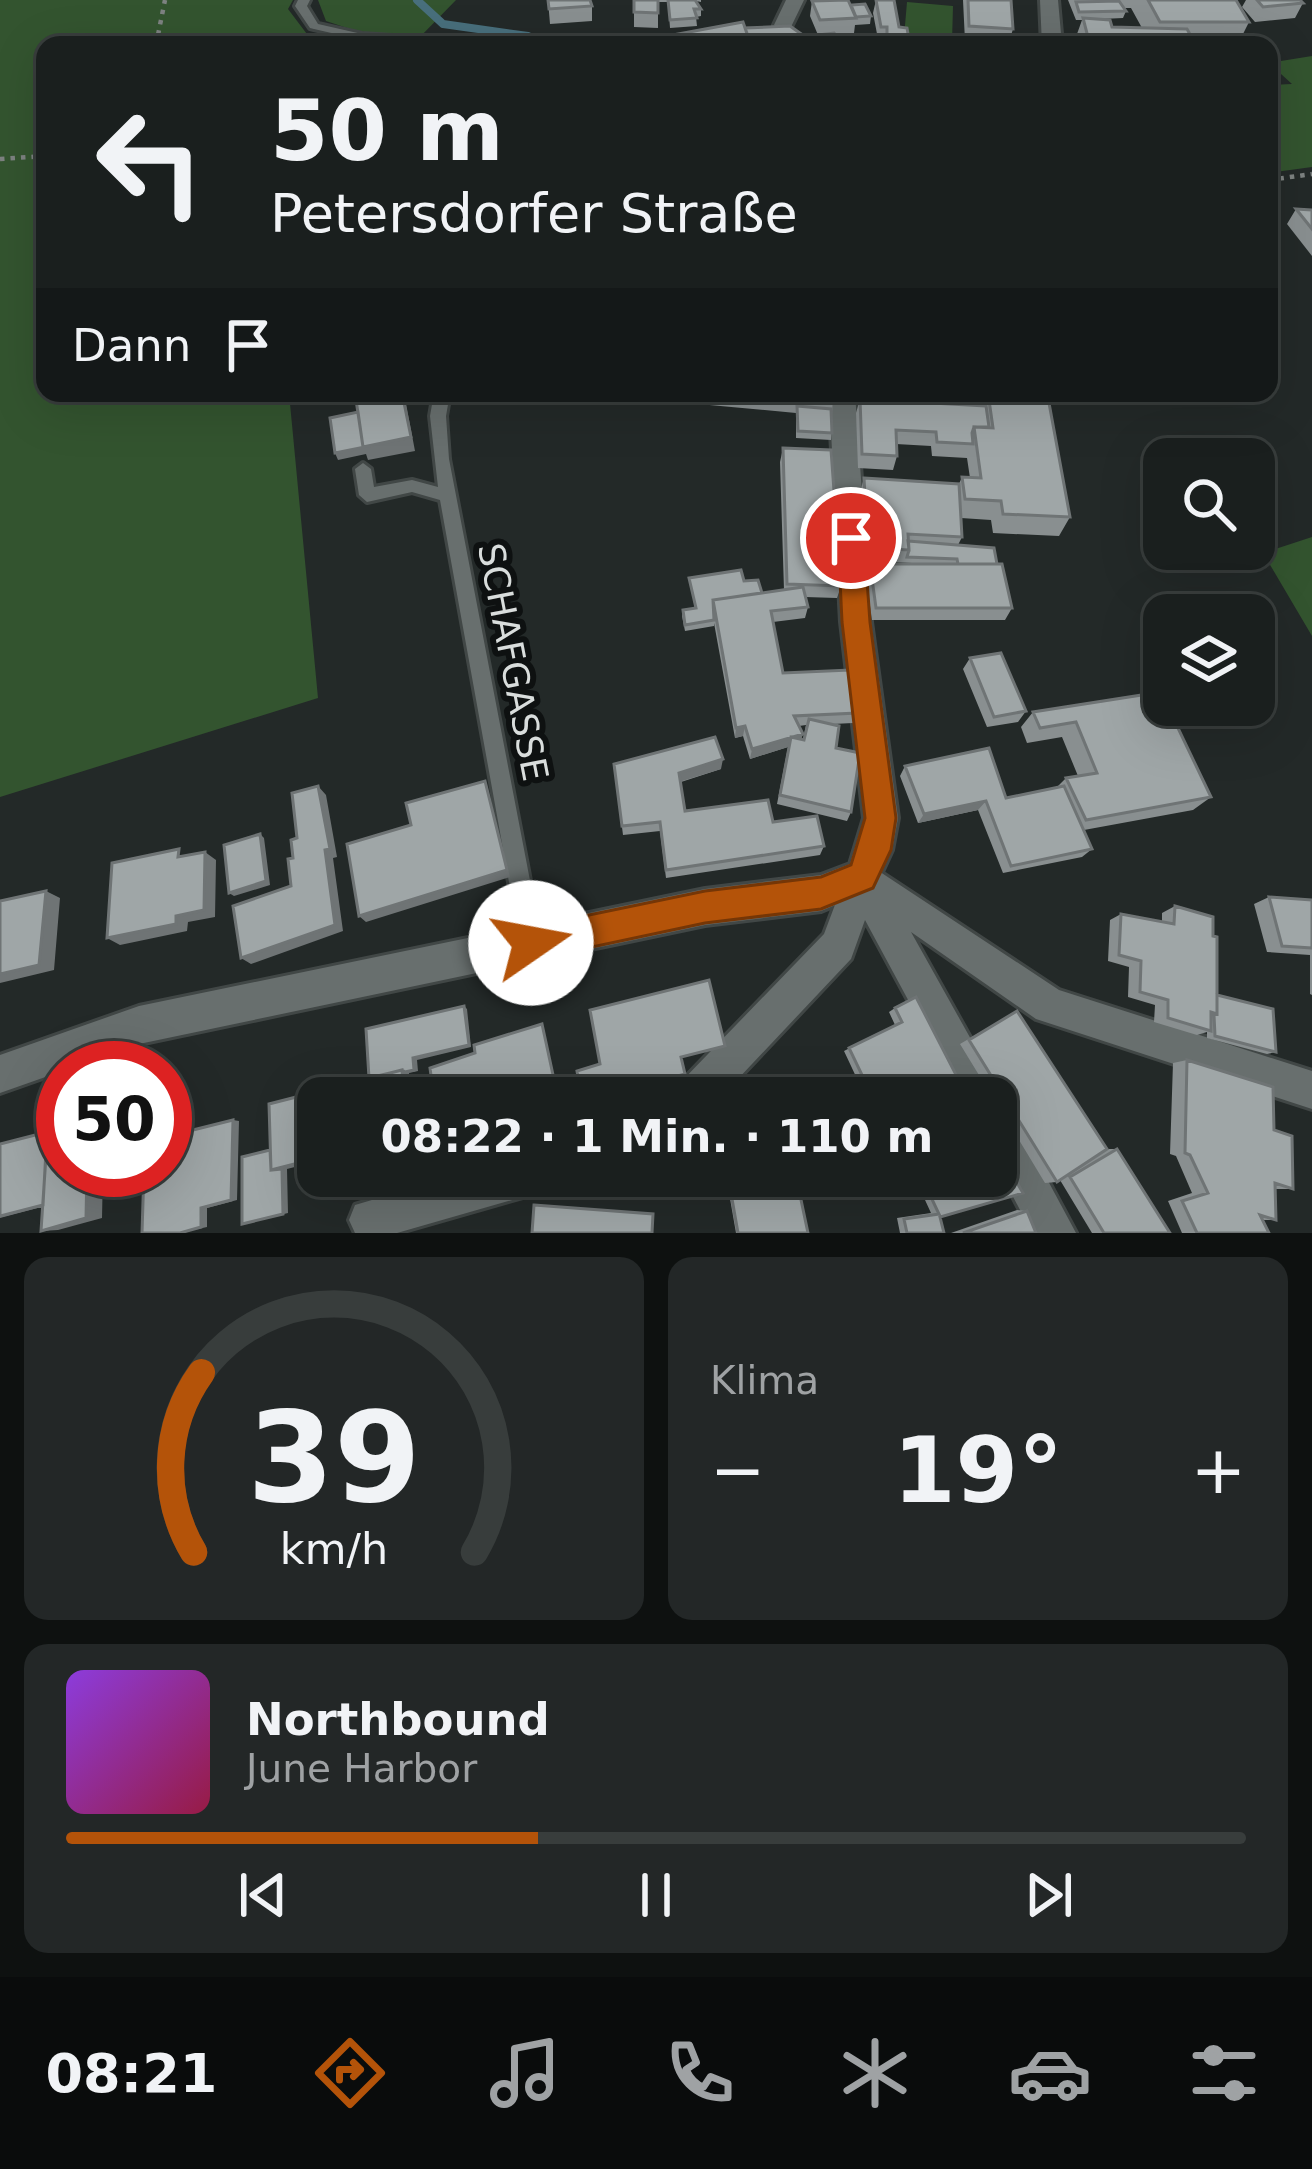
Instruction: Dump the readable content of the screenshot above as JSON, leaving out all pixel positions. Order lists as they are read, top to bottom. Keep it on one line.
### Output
{"streets":{"lane":["SCHAFGASSE"]},"page":{"turn":["50 m","Petersdorfer Straße"],"then":"Dann","limit":"50","trip":"08:22 · 1 Min. · 110 m","tile":"Klima","heat":["−","19°","+"],"song":["Northbound","June Harbor"],"tabs":"08:21","gauge":["39","km/h"]}}
